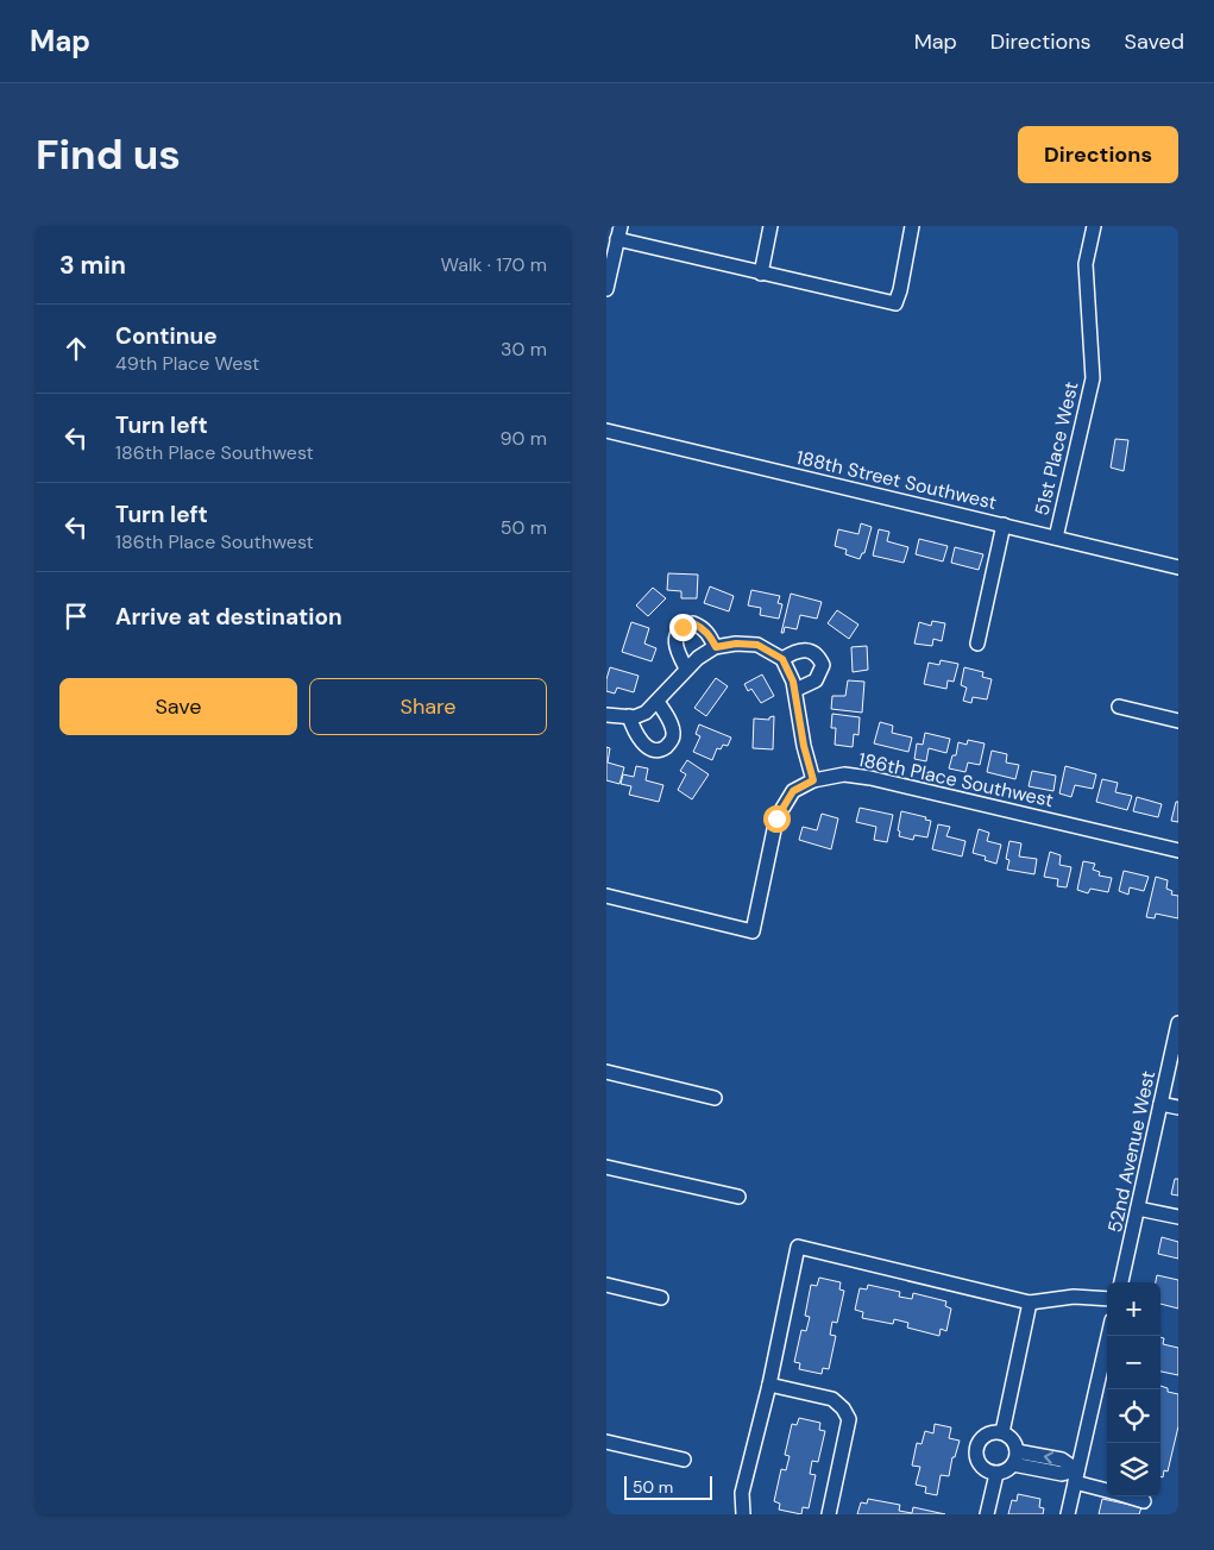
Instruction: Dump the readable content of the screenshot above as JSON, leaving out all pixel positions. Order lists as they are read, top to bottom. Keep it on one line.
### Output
{"streets":{"street":["51st Place West","188th Street Southwest","186th Place Southwest","52nd Avenue West"]},"crossings":[["51st Place West","188th Street Southwest"]],"scale_bar":"50 m","page":{"header":"Map","nav":["Map","Directions","Saved"],"buttons":["Directions",["Save","Share"]],"title":"Find us","heading":["3 min","Walk · 170 m"],"list":[["Continue","49th Place West","30 m"],["Turn left","186th Place Southwest","90 m"],["Turn left","186th Place Southwest","50 m"],"Arrive at destination"],"map_buttons":["+","−"],"scale":"50 m"}}
